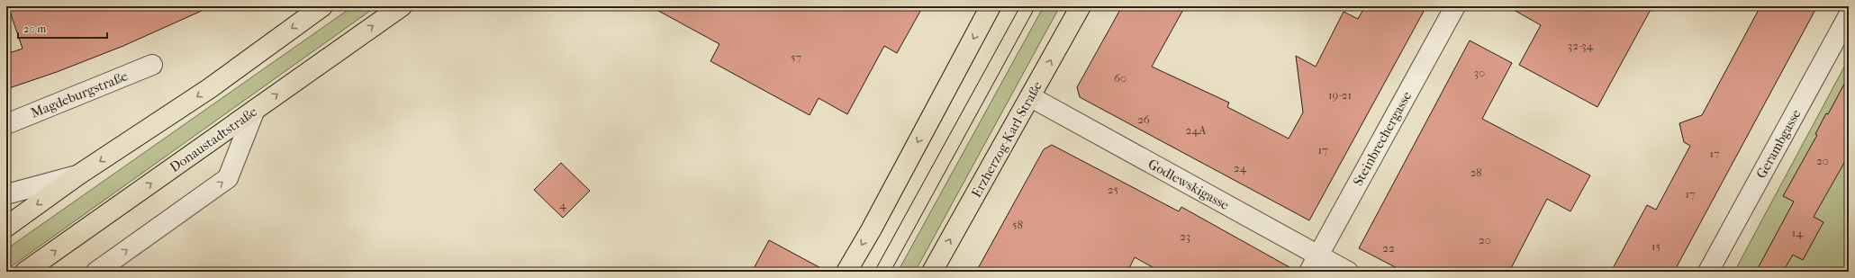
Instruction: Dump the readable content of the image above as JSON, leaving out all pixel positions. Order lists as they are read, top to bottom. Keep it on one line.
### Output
{"streets":{"main road":["Donaustadtstraße","Erzherzog-Karl-Straße"],"street":["Magdeburgstraße","Steinbrechergasse","Gerambgasse","Godlewskigasse"]},"crossings":[["Steinbrechergasse","Godlewskigasse"],["Erzherzog-Karl-Straße","Godlewskigasse"]],"house_numbers":["32-34","57","30","60","19-21","26","24A","17","17","20","24","28","25","17","4","58","14","23","20","15","22"],"scale_bar":"20 m"}
